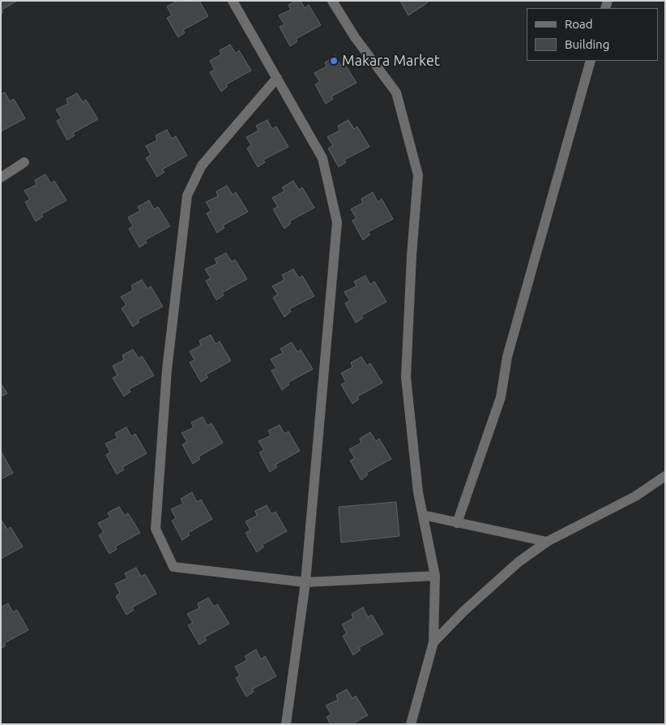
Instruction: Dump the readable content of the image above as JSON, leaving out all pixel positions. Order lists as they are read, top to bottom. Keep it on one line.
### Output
{"places":["Makara Market"],"legend":["Road","Building"]}
